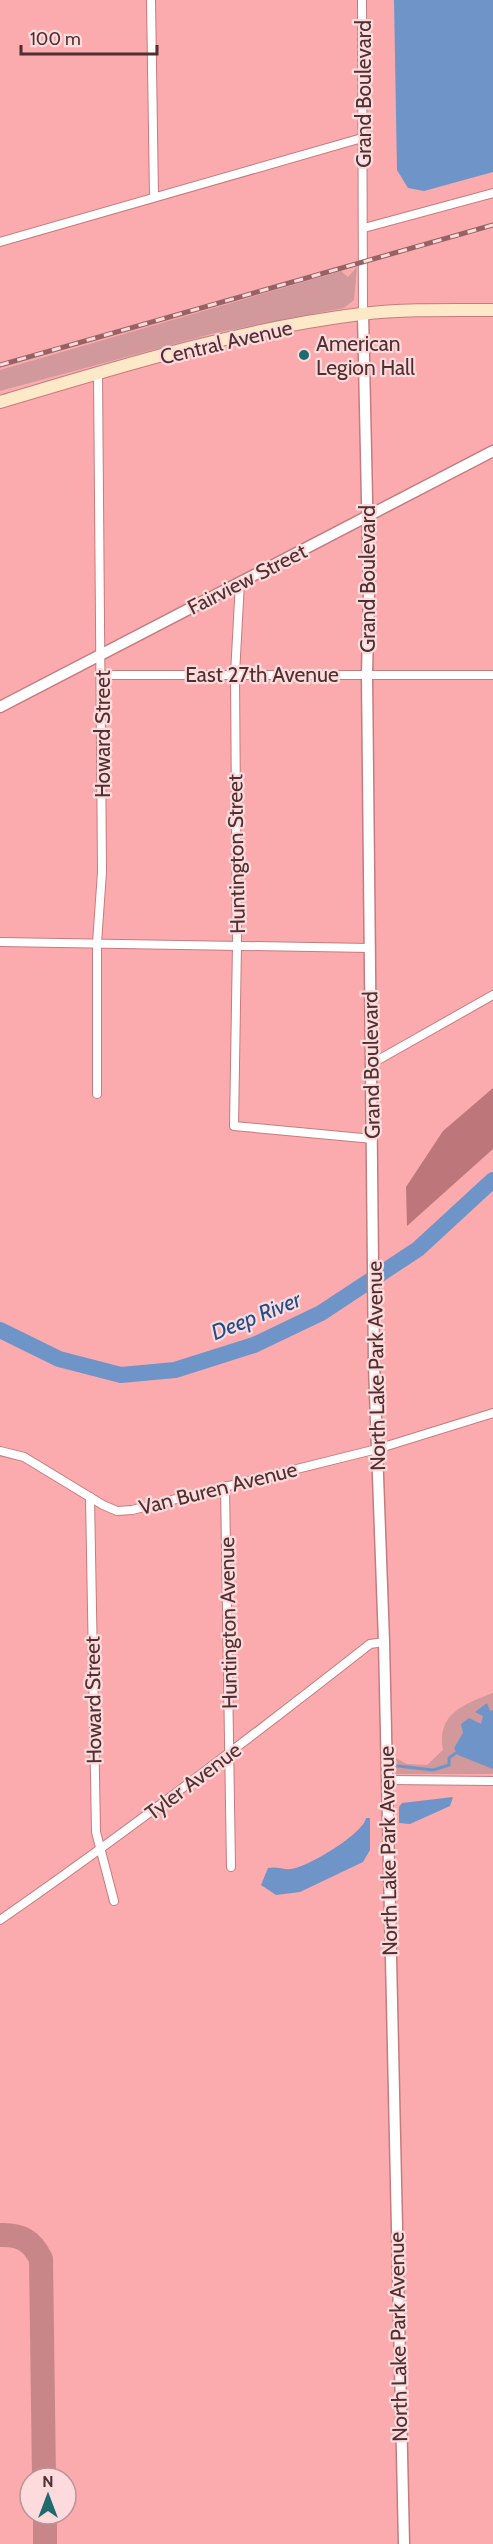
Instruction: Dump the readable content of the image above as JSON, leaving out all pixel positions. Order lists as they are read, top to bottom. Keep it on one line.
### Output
{"streets":{"main road":["Central Avenue"],"street":["Grand Boulevard","Fairview Street","East 27th Avenue","Howard Street","Huntington Street","North Lake Park Avenue","Van Buren Avenue","Huntington Avenue","Tyler Avenue"]},"crossings":[["Grand Boulevard","Central Avenue"],["Grand Boulevard","Fairview Street"],["Grand Boulevard","East 27th Avenue"],["Grand Boulevard","Huntington Street"],["Grand Boulevard","North Lake Park Avenue"],["Central Avenue","Howard Street"],["Fairview Street","Howard Street"],["Fairview Street","Huntington Street"],["East 27th Avenue","Howard Street"],["East 27th Avenue","Huntington Street"],["Howard Street","Van Buren Avenue"],["Howard Street","Tyler Avenue"],["North Lake Park Avenue","Van Buren Avenue"],["North Lake Park Avenue","Tyler Avenue"],["Van Buren Avenue","Huntington Avenue"],["Huntington Avenue","Tyler Avenue"]],"water":["Deep River"],"places":["American Legion Hall"],"scale_bar":"100 m","north":"top"}
